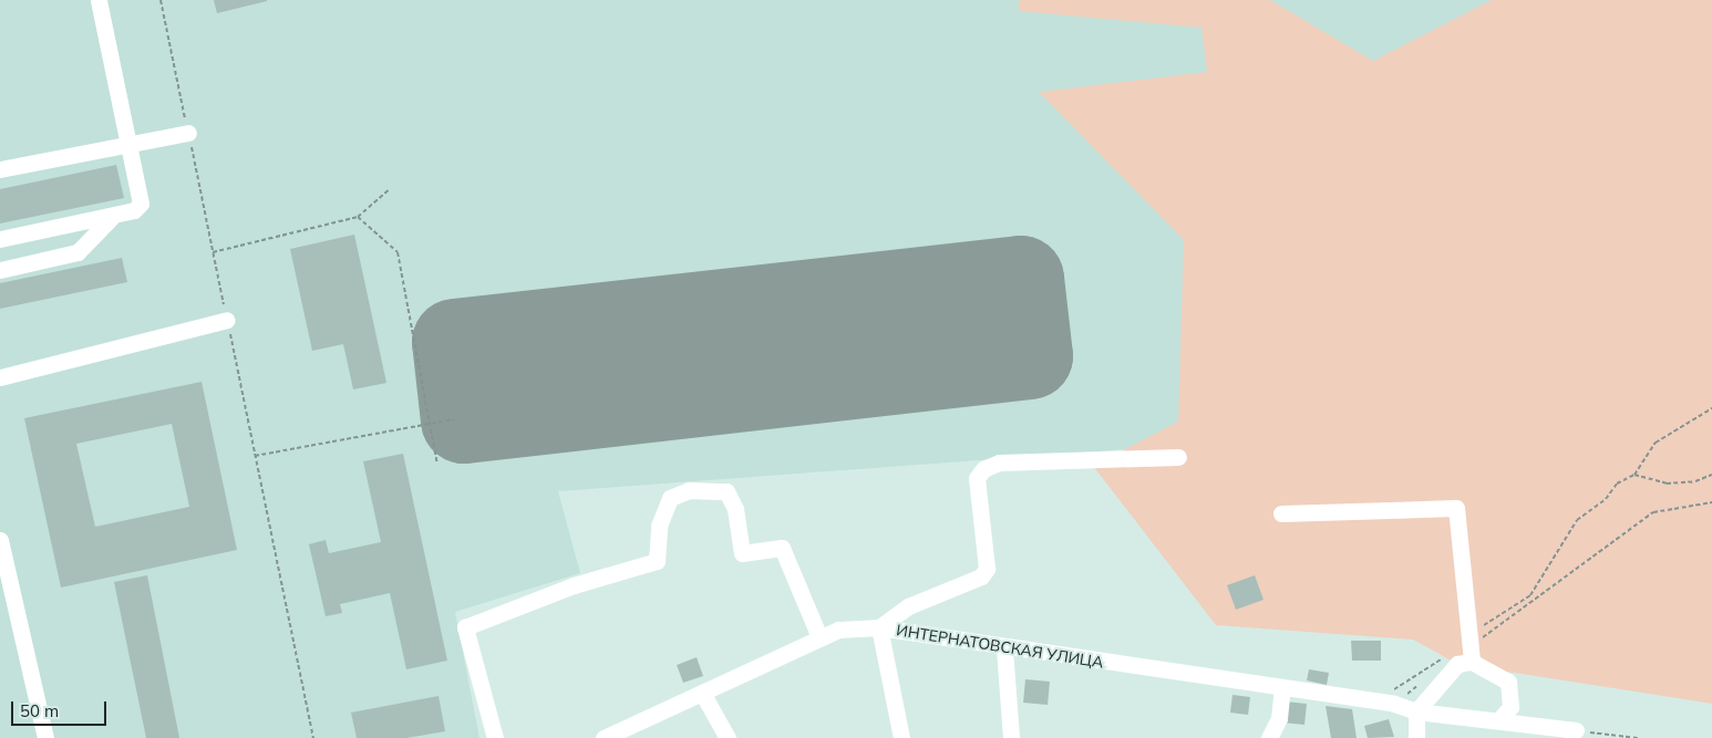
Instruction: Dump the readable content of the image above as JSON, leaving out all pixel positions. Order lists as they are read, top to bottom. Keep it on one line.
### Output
{"streets":{"street":["ИНТЕРНАТОВСКАЯ УЛИЦА"]},"scale_bar":"50 m"}
